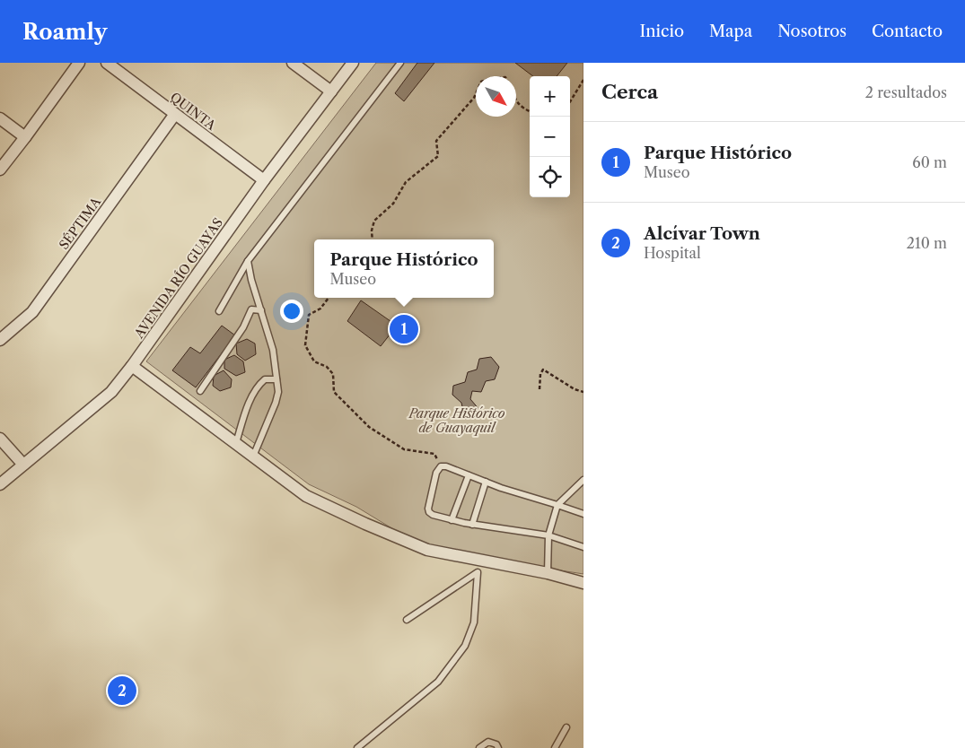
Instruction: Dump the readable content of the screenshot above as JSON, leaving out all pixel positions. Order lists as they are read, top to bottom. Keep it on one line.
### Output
{"streets":{"street":["QUINTA","SÉPTIMA","AVENIDA RÍO GUAYAS"]},"crossings":[["QUINTA","SÉPTIMA"],["QUINTA","AVENIDA RÍO GUAYAS"]],"parks":["Parque Histórico de Guayaquil"],"north":"bottom right","page":{"header":"Roamly","nav":["Inicio","Mapa","Nosotros","Contacto"],"heading":["Cerca","2 resultados"],"map_buttons":["+","−"],"list":[{"mark":"1","name":"Parque Histórico","note":"Museo","value":"60 m"},{"mark":"2","name":"Alcívar Town","note":"Hospital","value":"210 m"}],"popup":["Parque Histórico","Museo"],"pins":["1","2"]}}
